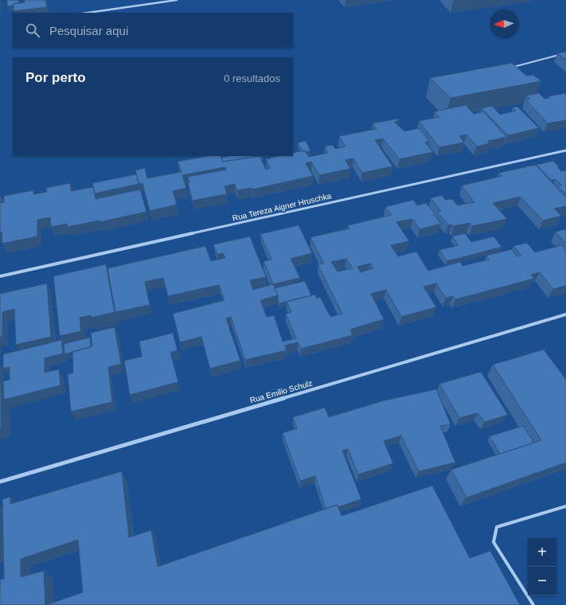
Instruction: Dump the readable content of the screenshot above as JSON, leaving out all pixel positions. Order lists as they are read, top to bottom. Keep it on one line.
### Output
{"streets":{"street":["Rua Tereza Aigner Hruschka","Rua Emilio Schulz"]},"north":"left","page":{"search":"Pesquisar aqui","heading":["Por perto","0 resultados"],"map_buttons":["+","−"]}}
